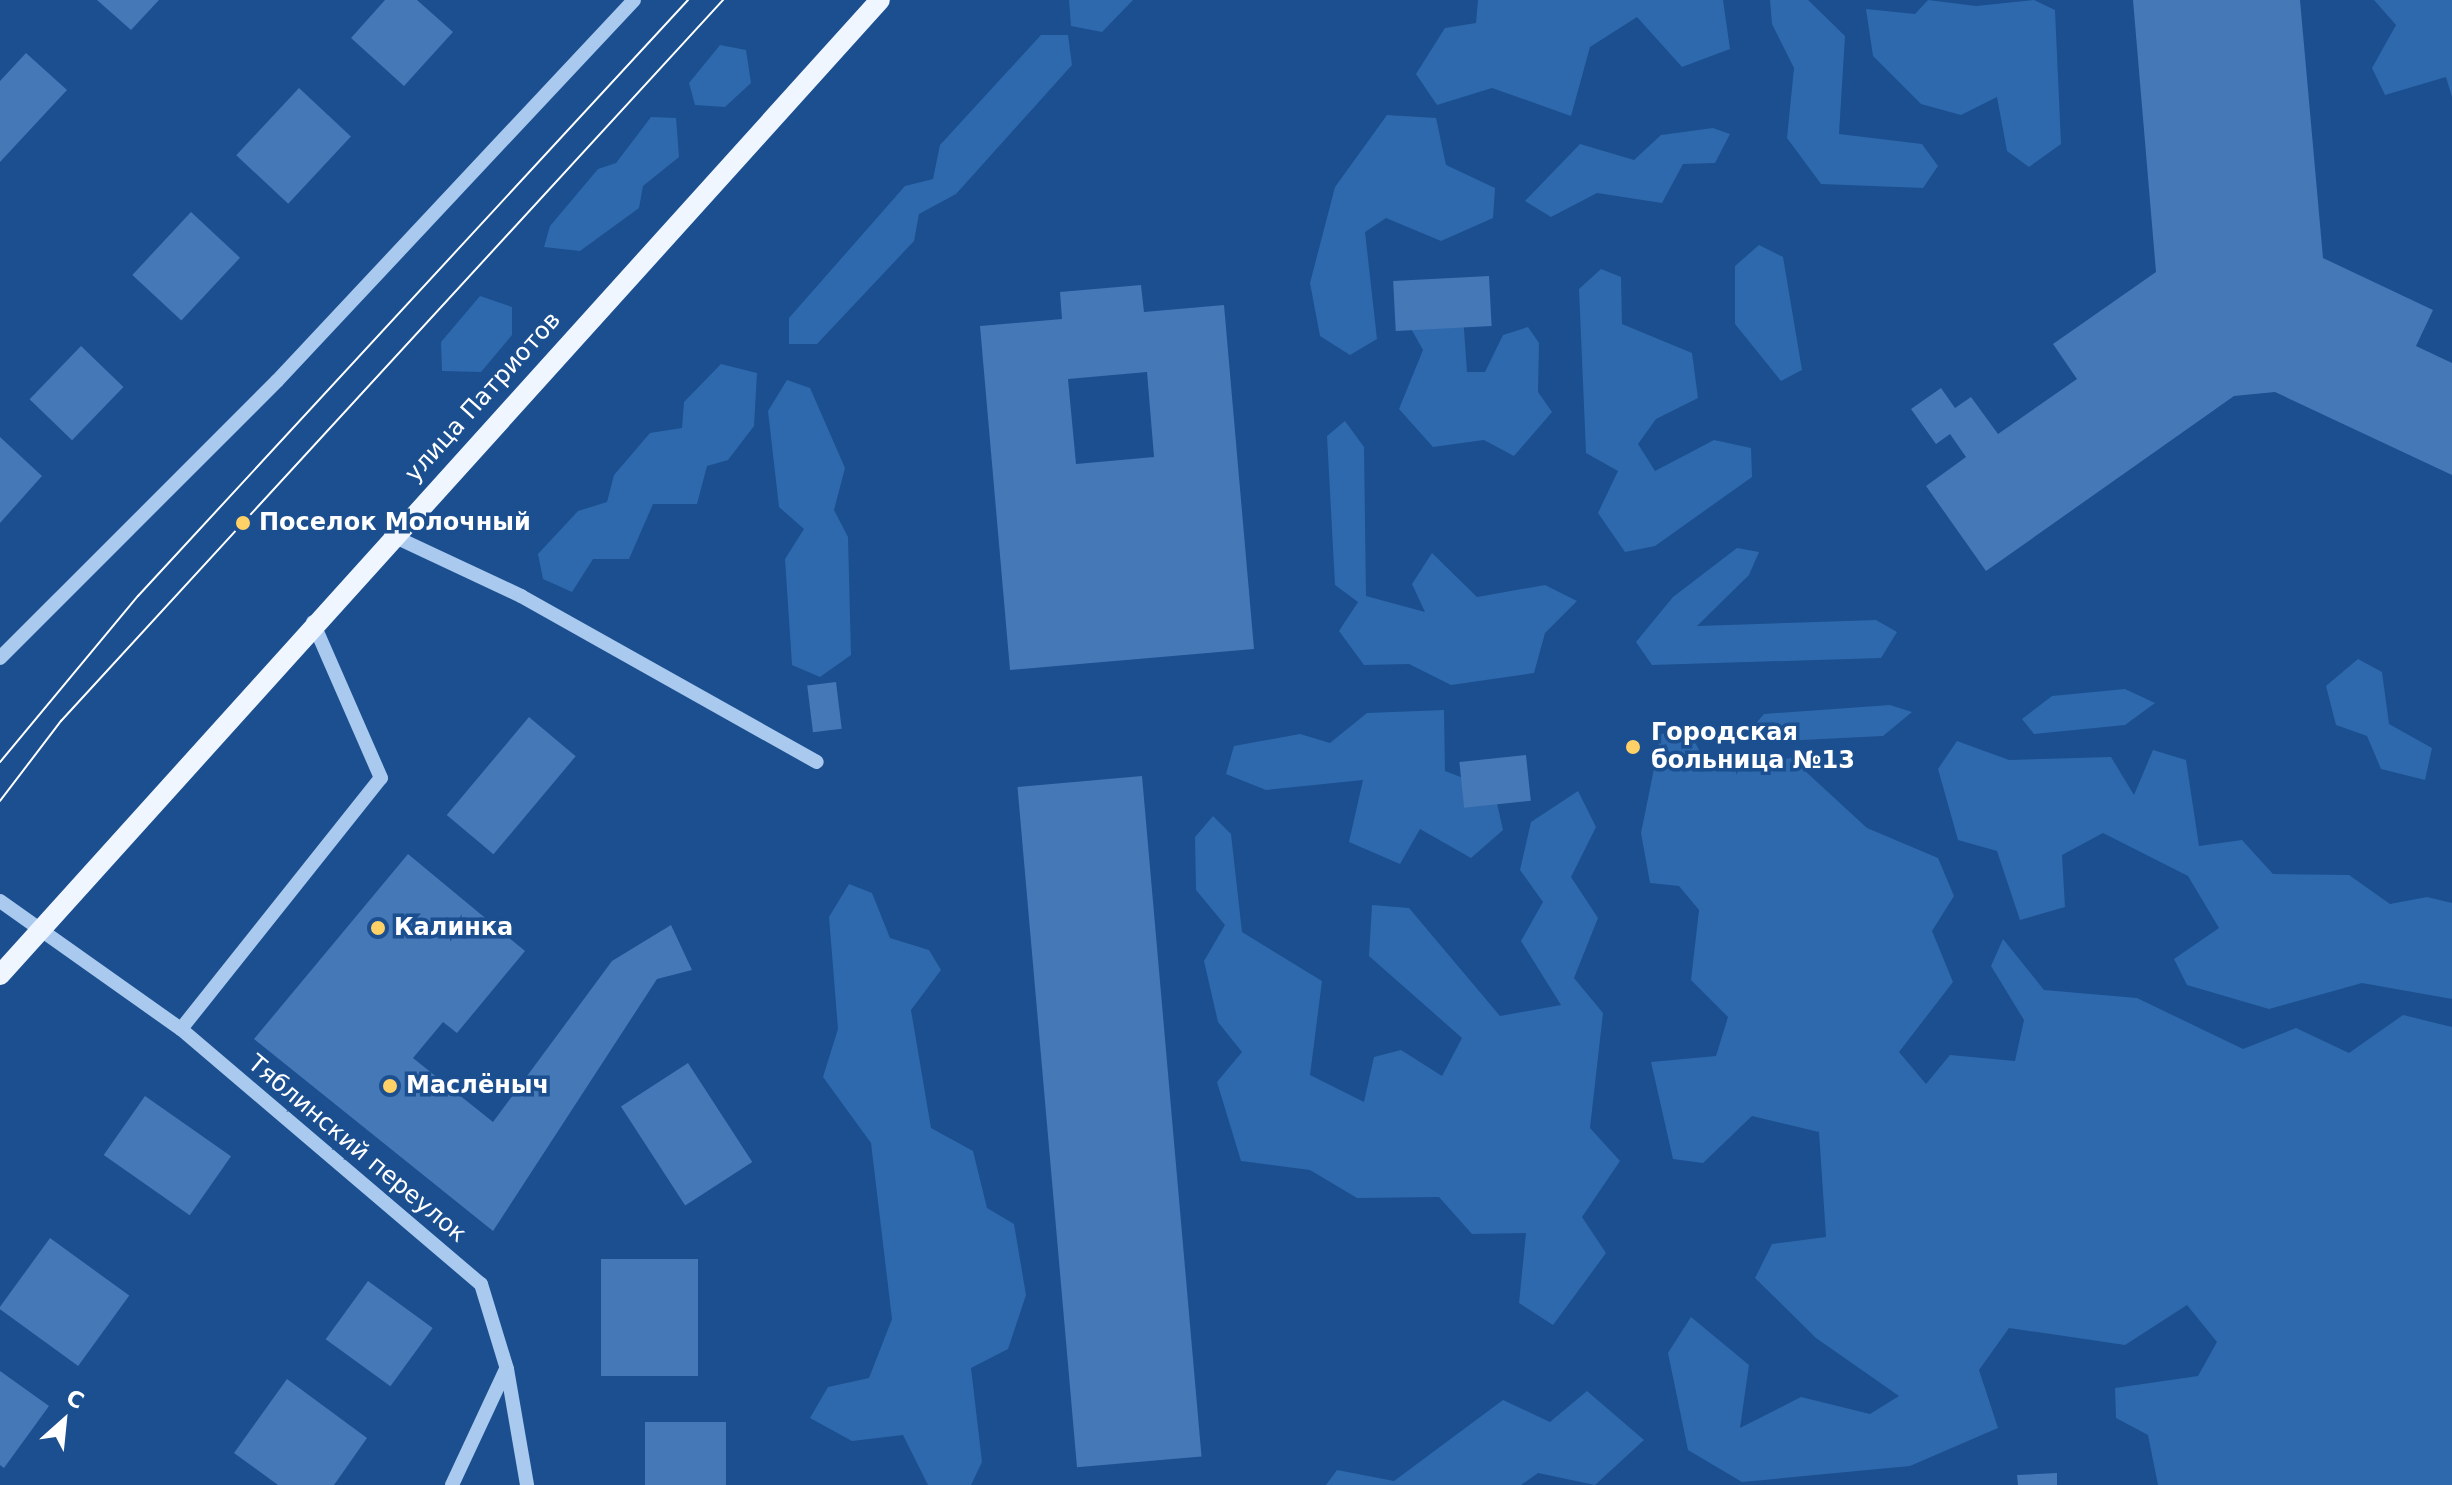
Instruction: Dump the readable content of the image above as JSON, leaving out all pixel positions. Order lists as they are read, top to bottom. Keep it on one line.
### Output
{"streets":{"main road":["улица Патриотов"],"street":["Тяблинский переулок"]},"crossings":[["улица Патриотов","Тяблинский переулок"]],"places":["Поселок Молочный","Городская больница №13","Калинка","Маслёныч"],"north":"top right"}
